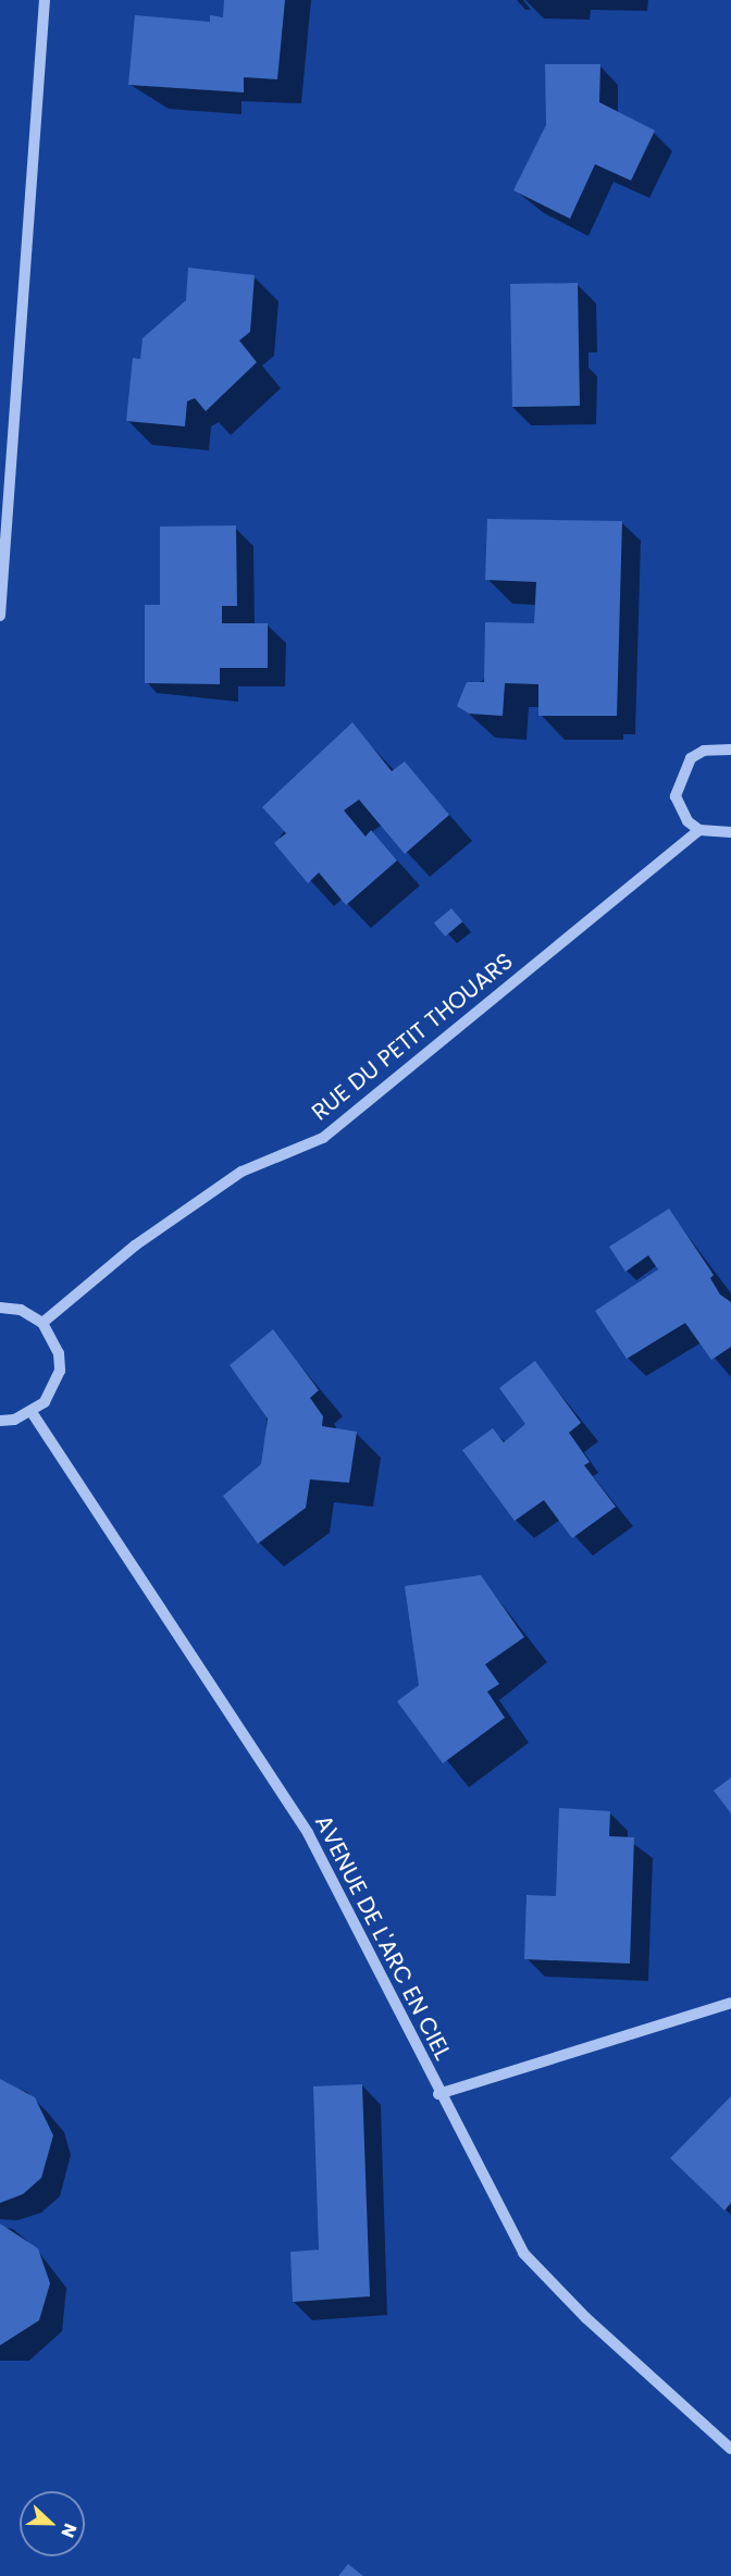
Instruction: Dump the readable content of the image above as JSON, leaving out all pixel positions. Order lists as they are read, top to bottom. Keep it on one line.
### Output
{"streets":{"street":["RUE DU PETIT THOUARS","AVENUE DE L'ARC EN CIEL"]},"north":"right"}
